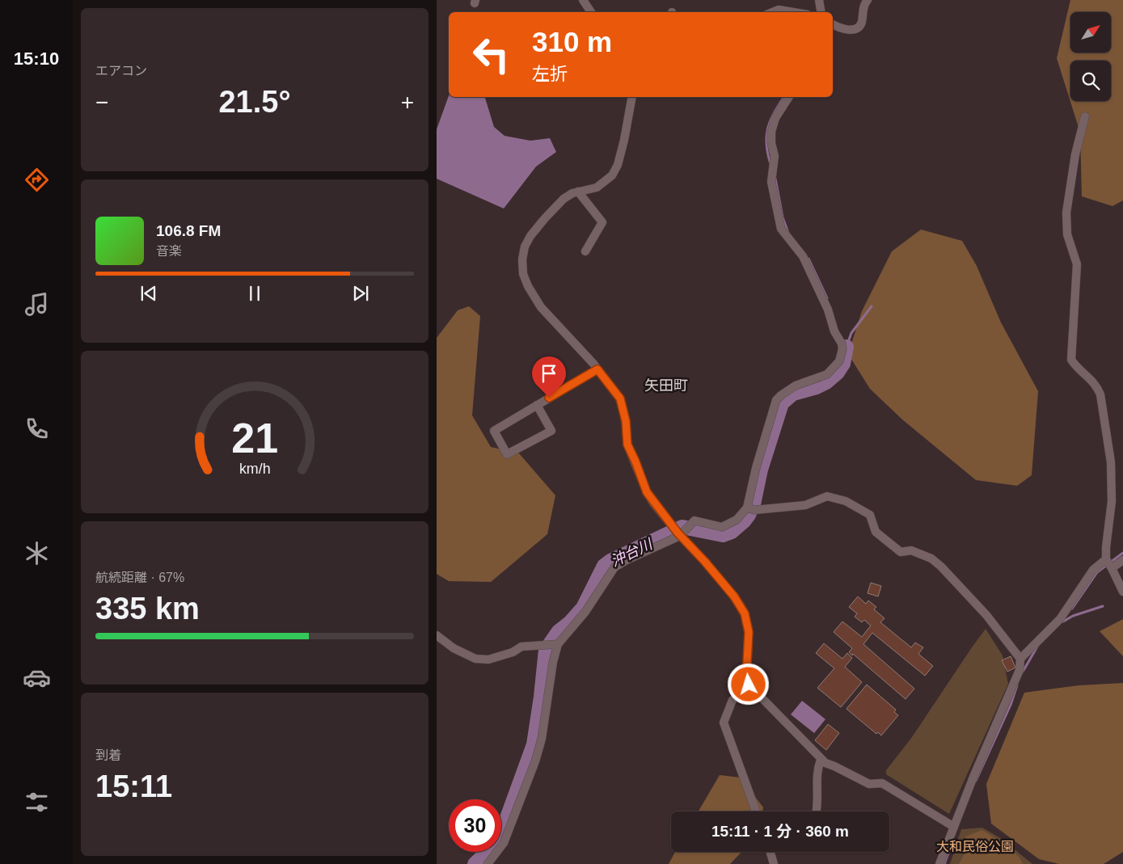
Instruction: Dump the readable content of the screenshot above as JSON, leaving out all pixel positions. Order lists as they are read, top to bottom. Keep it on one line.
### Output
{"districts":["矢田町"],"water":["沖台川"],"parks":["大和民俗公園"],"north":"top right","page":{"tabs":"15:10","tile":["エアコン",["航続距離 · 67%","335 km"],["到着","15:11"]],"turn":["310 m","左折"],"heat":["−","21.5°","+"],"song":["106.8 FM","音楽"],"limit":"30","trip":"15:11 · 1 分 · 360 m","gauge":["21","km/h"]}}
